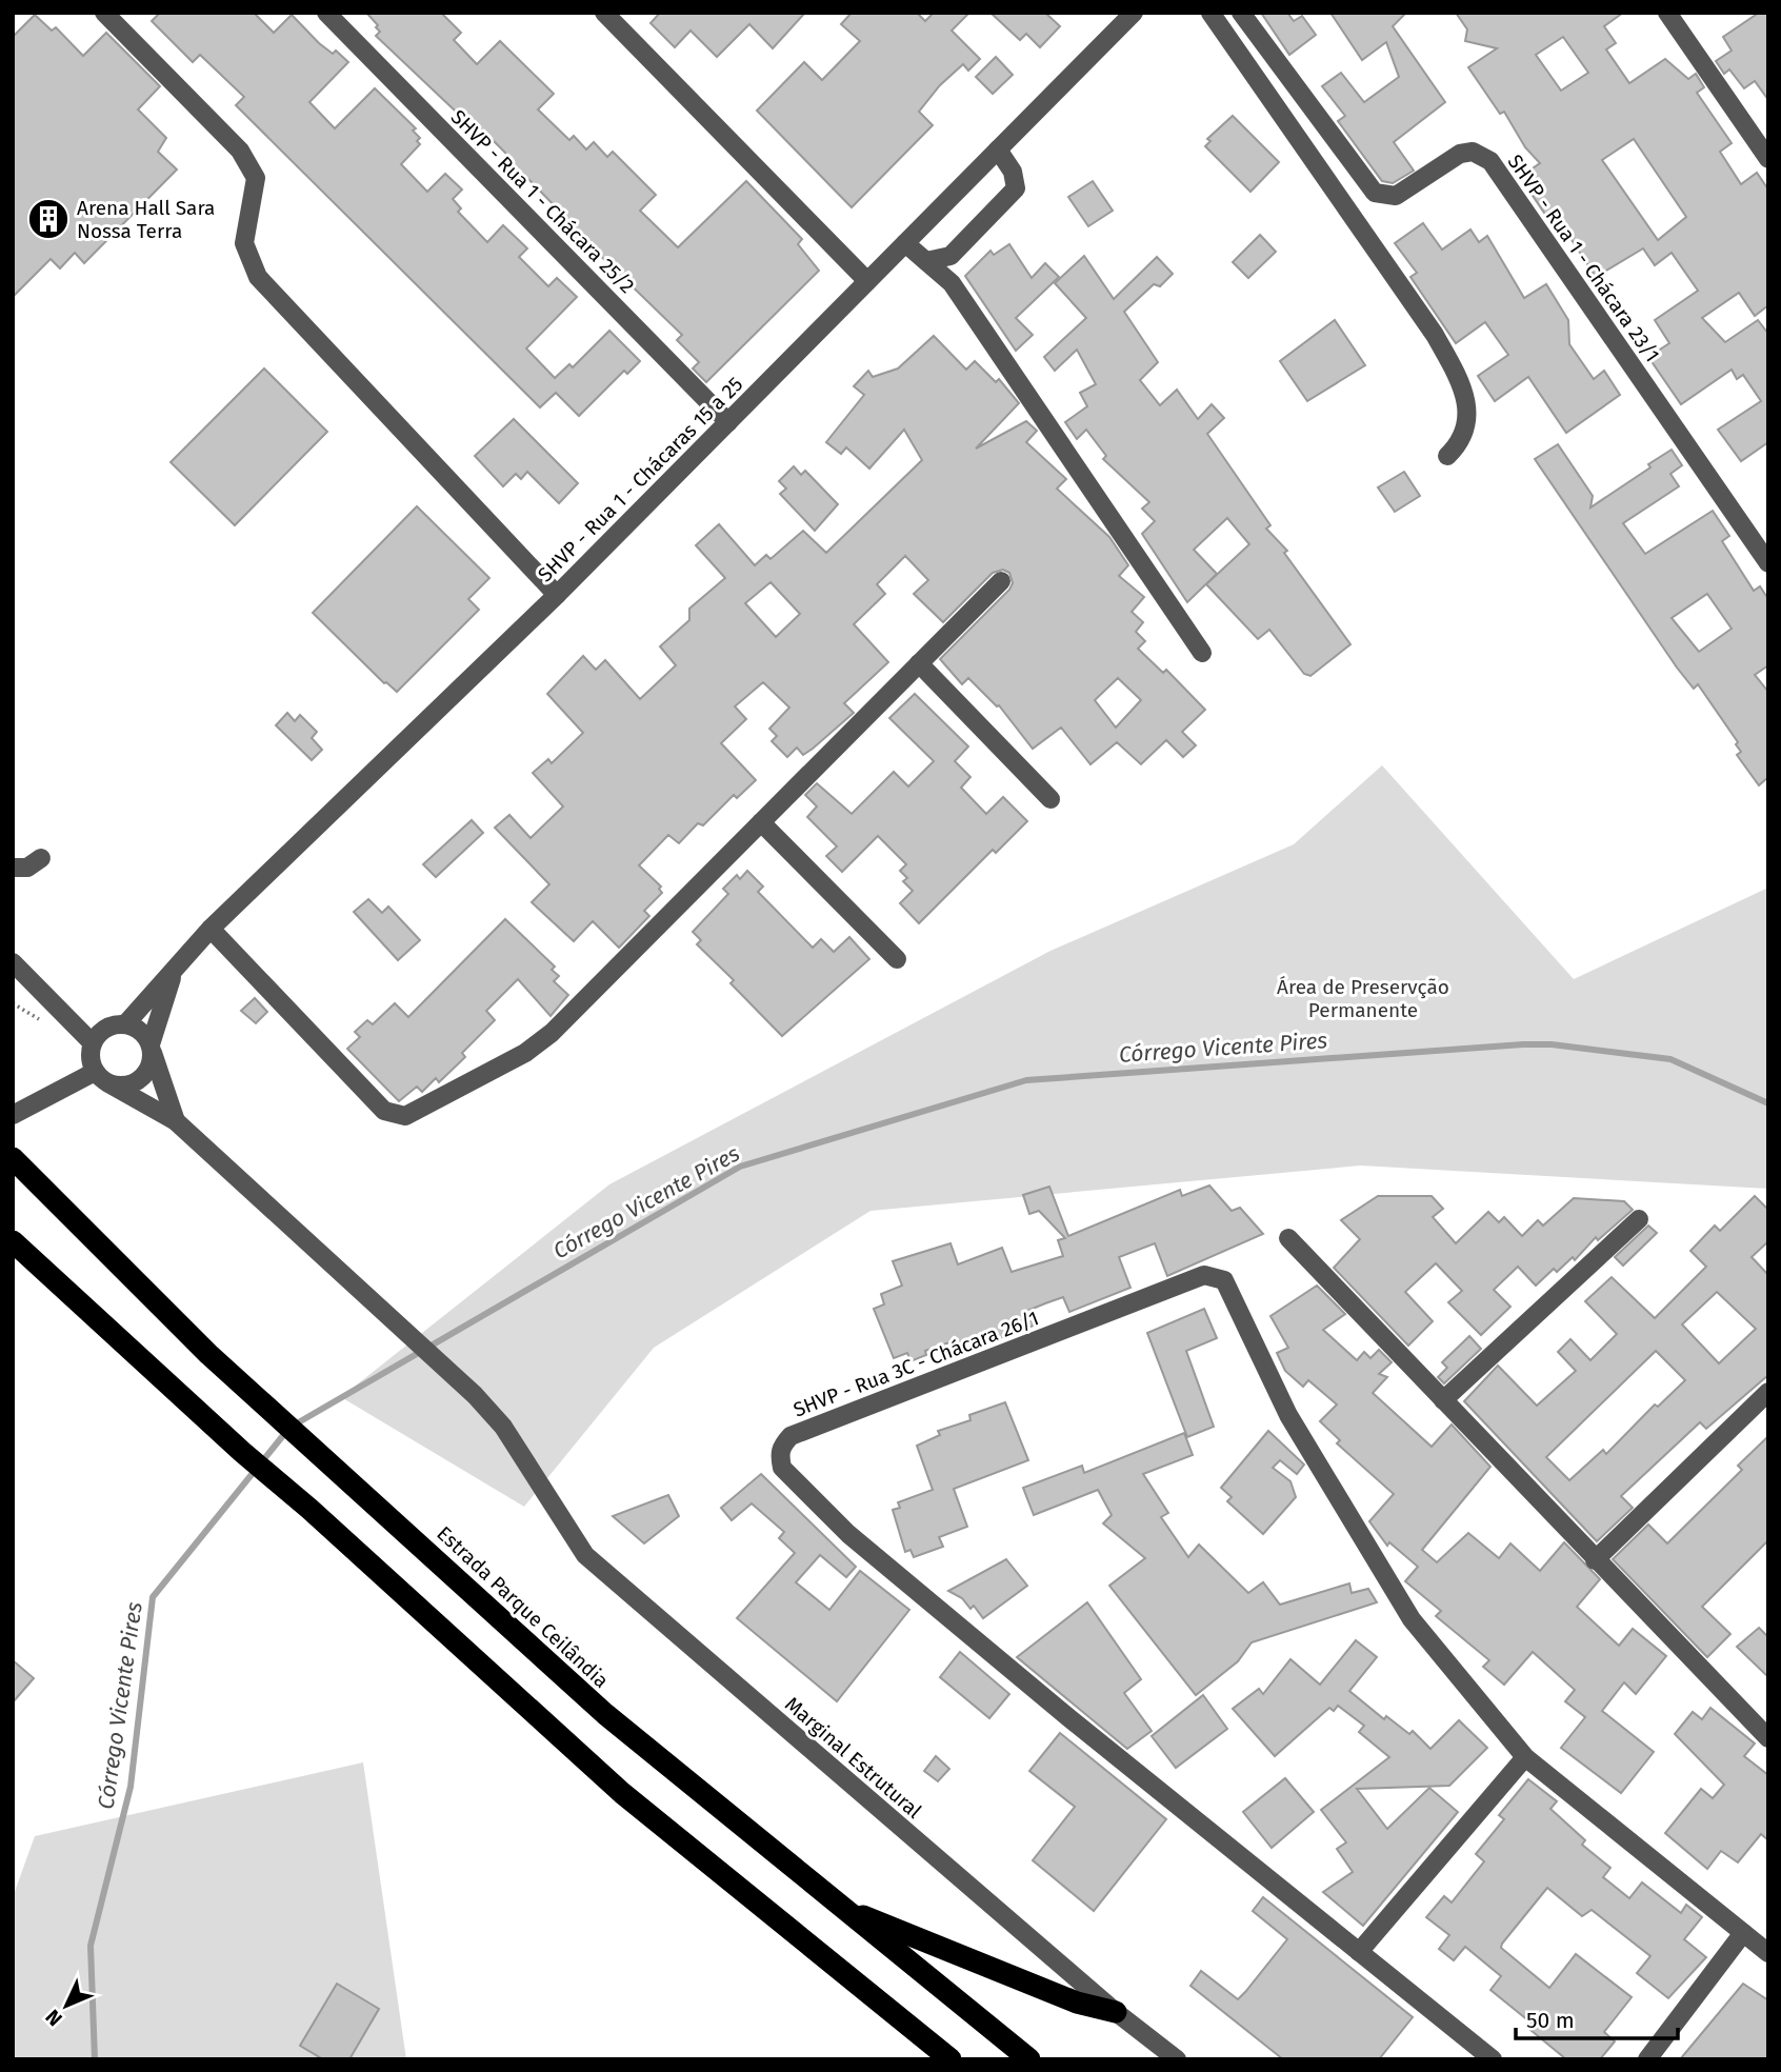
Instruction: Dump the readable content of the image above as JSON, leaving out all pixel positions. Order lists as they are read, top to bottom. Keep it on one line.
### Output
{"streets":{"highway":["Estrada Parque Ceilândia"],"street":["SHVP - Rua 1 - Chácara 25/2","SHVP - Rua 1 - Chácara 23/1","SHVP - Rua 1 - Chácaras 15 a 25","SHVP - Rua 3C - Chácara 26/1","Marginal Estrutural"]},"crossings":[["SHVP - Rua 1 - Chácara 25/2","SHVP - Rua 1 - Chácaras 15 a 25"],["SHVP - Rua 1 - Chácaras 15 a 25","Marginal Estrutural"]],"water":["Córrego Vicente Pires"],"parks":["Área de Preservção Permanente"],"places":{"building":["Arena Hall Sara Nossa Terra"]},"scale_bar":"50 m","north":"bottom left"}
